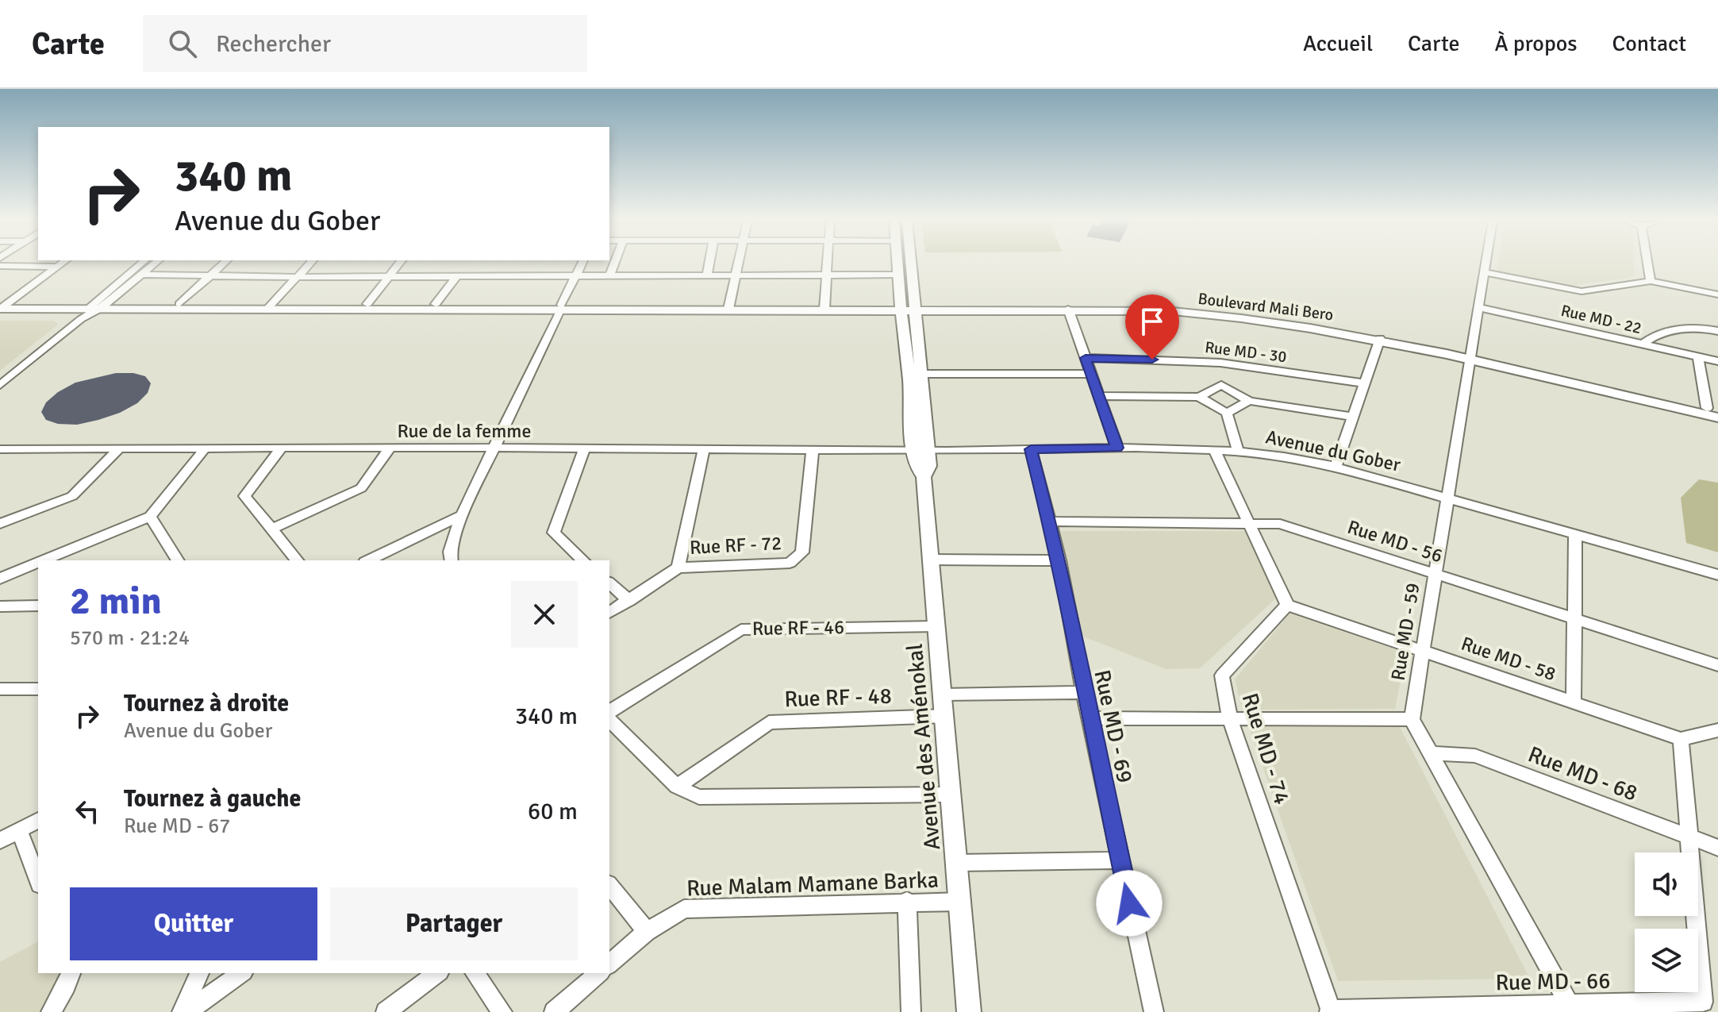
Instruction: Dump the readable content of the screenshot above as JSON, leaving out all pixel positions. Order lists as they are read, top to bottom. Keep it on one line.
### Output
{"streets":{"main road":["Boulevard Mali Bero","Avenue des Aménokal"],"street":["Rue MD - 22","Rue MD - 30","Rue de la femme","Avenue du Gober","Rue MD - 56","Rue RF - 72","Rue RF - 46","Rue MD - 59","Rue MD - 58","Rue RF - 48","Rue MD - 69","Rue MD - 74","Rue MD - 68","Rue Malam Mamane Barka","Rue MD - 66"]},"crossings":[["Boulevard Mali Bero","Rue MD - 59"],["Boulevard Mali Bero","Avenue des Aménokal"],["Rue MD - 22","Rue MD - 59"],["Rue de la femme","Avenue du Gober"],["Rue de la femme","Rue RF - 72"],["Rue de la femme","Avenue des Aménokal"],["Avenue du Gober","Rue MD - 59"],["Avenue du Gober","Rue MD - 69"],["Avenue du Gober","Avenue des Aménokal"],["Rue MD - 56","Rue MD - 59"],["Rue MD - 56","Rue MD - 69"],["Rue RF - 46","Avenue des Aménokal"],["Rue MD - 59","Rue MD - 58"],["Rue MD - 58","Rue MD - 74"],["Rue MD - 58","Rue MD - 66"],["Rue RF - 48","Avenue des Aménokal"],["Avenue des Aménokal","Rue Malam Mamane Barka"],["Rue MD - 74","Rue MD - 66"],["Rue MD - 68","Rue MD - 66"]],"page":{"header":"Carte","search":"Rechercher","nav":["Accueil","Carte","À propos","Contact"],"turn":["340 m","Avenue du Gober"],"heading":["2 min","570 m · 21:24"],"list":[{"name":"Tournez à droite","note":"Avenue du Gober","value":"340 m"},{"name":"Tournez à gauche","note":"Rue MD - 67","value":"60 m"}],"buttons":["Quitter","Partager"]}}
